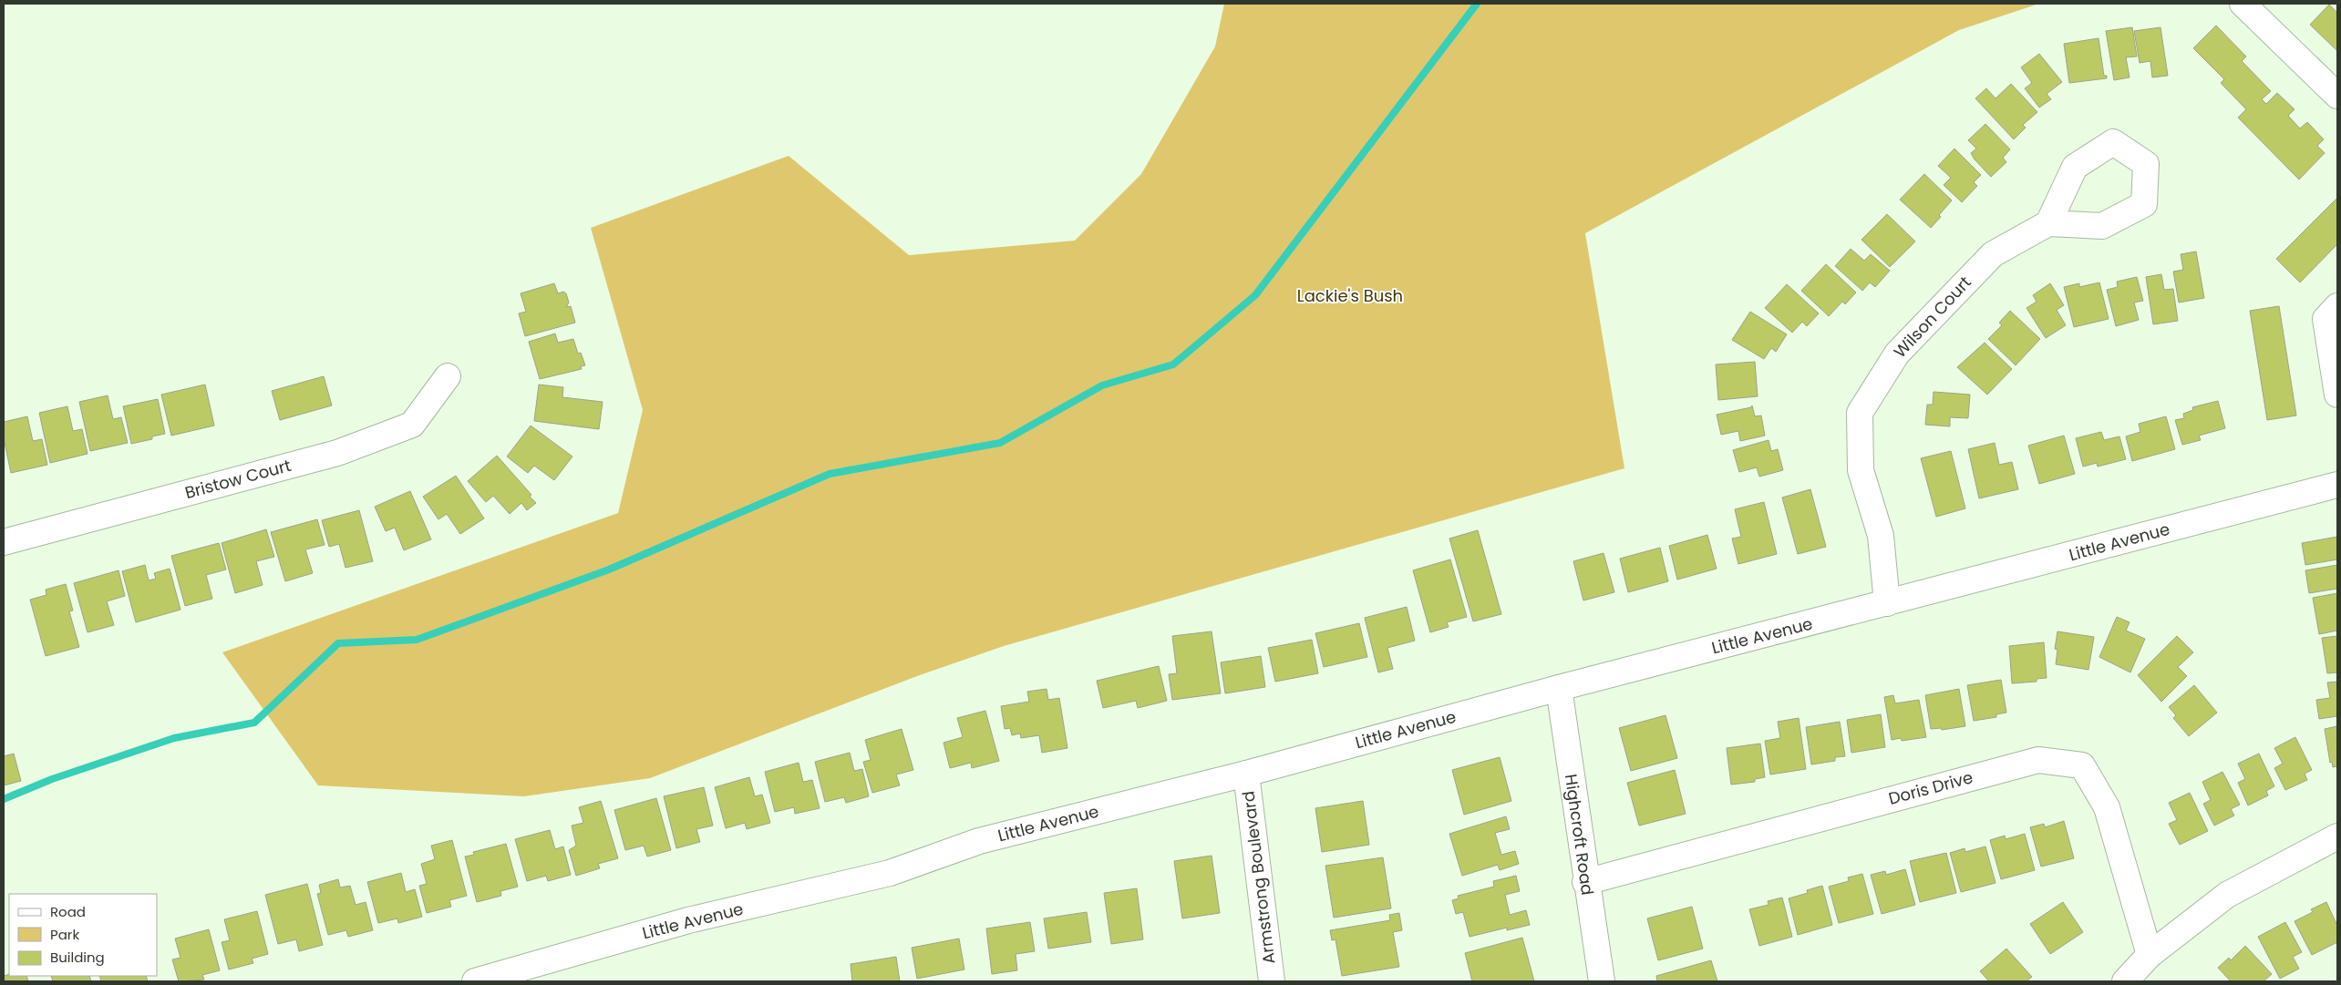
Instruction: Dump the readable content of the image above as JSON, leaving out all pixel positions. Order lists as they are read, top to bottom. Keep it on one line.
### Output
{"streets":{"street":["Wilson Court","Bristow Court","Little Avenue","Doris Drive","Highcroft Road","Armstrong Boulevard"]},"crossings":[["Wilson Court","Little Avenue"],["Little Avenue","Highcroft Road"],["Little Avenue","Armstrong Boulevard"],["Doris Drive","Highcroft Road"]],"parks":["Lackie's Bush"],"legend":["Road","Park","Building"]}
